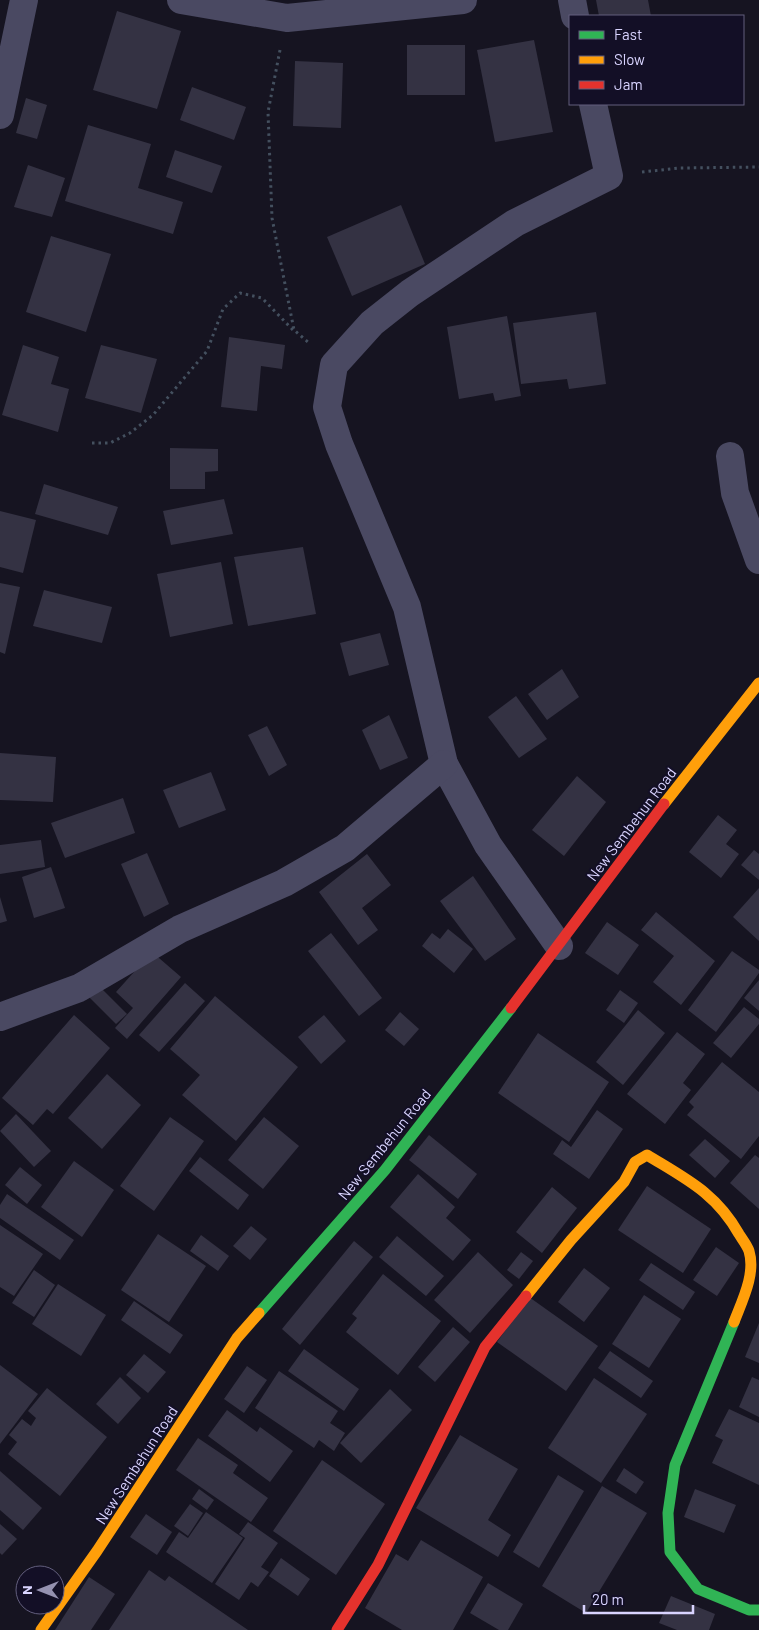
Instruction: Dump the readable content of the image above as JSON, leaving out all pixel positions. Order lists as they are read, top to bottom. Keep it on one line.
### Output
{"streets":{"street":["New Sembehun Road"]},"legend":["Fast","Slow","Jam"],"scale_bar":"20 m","north":"left"}
